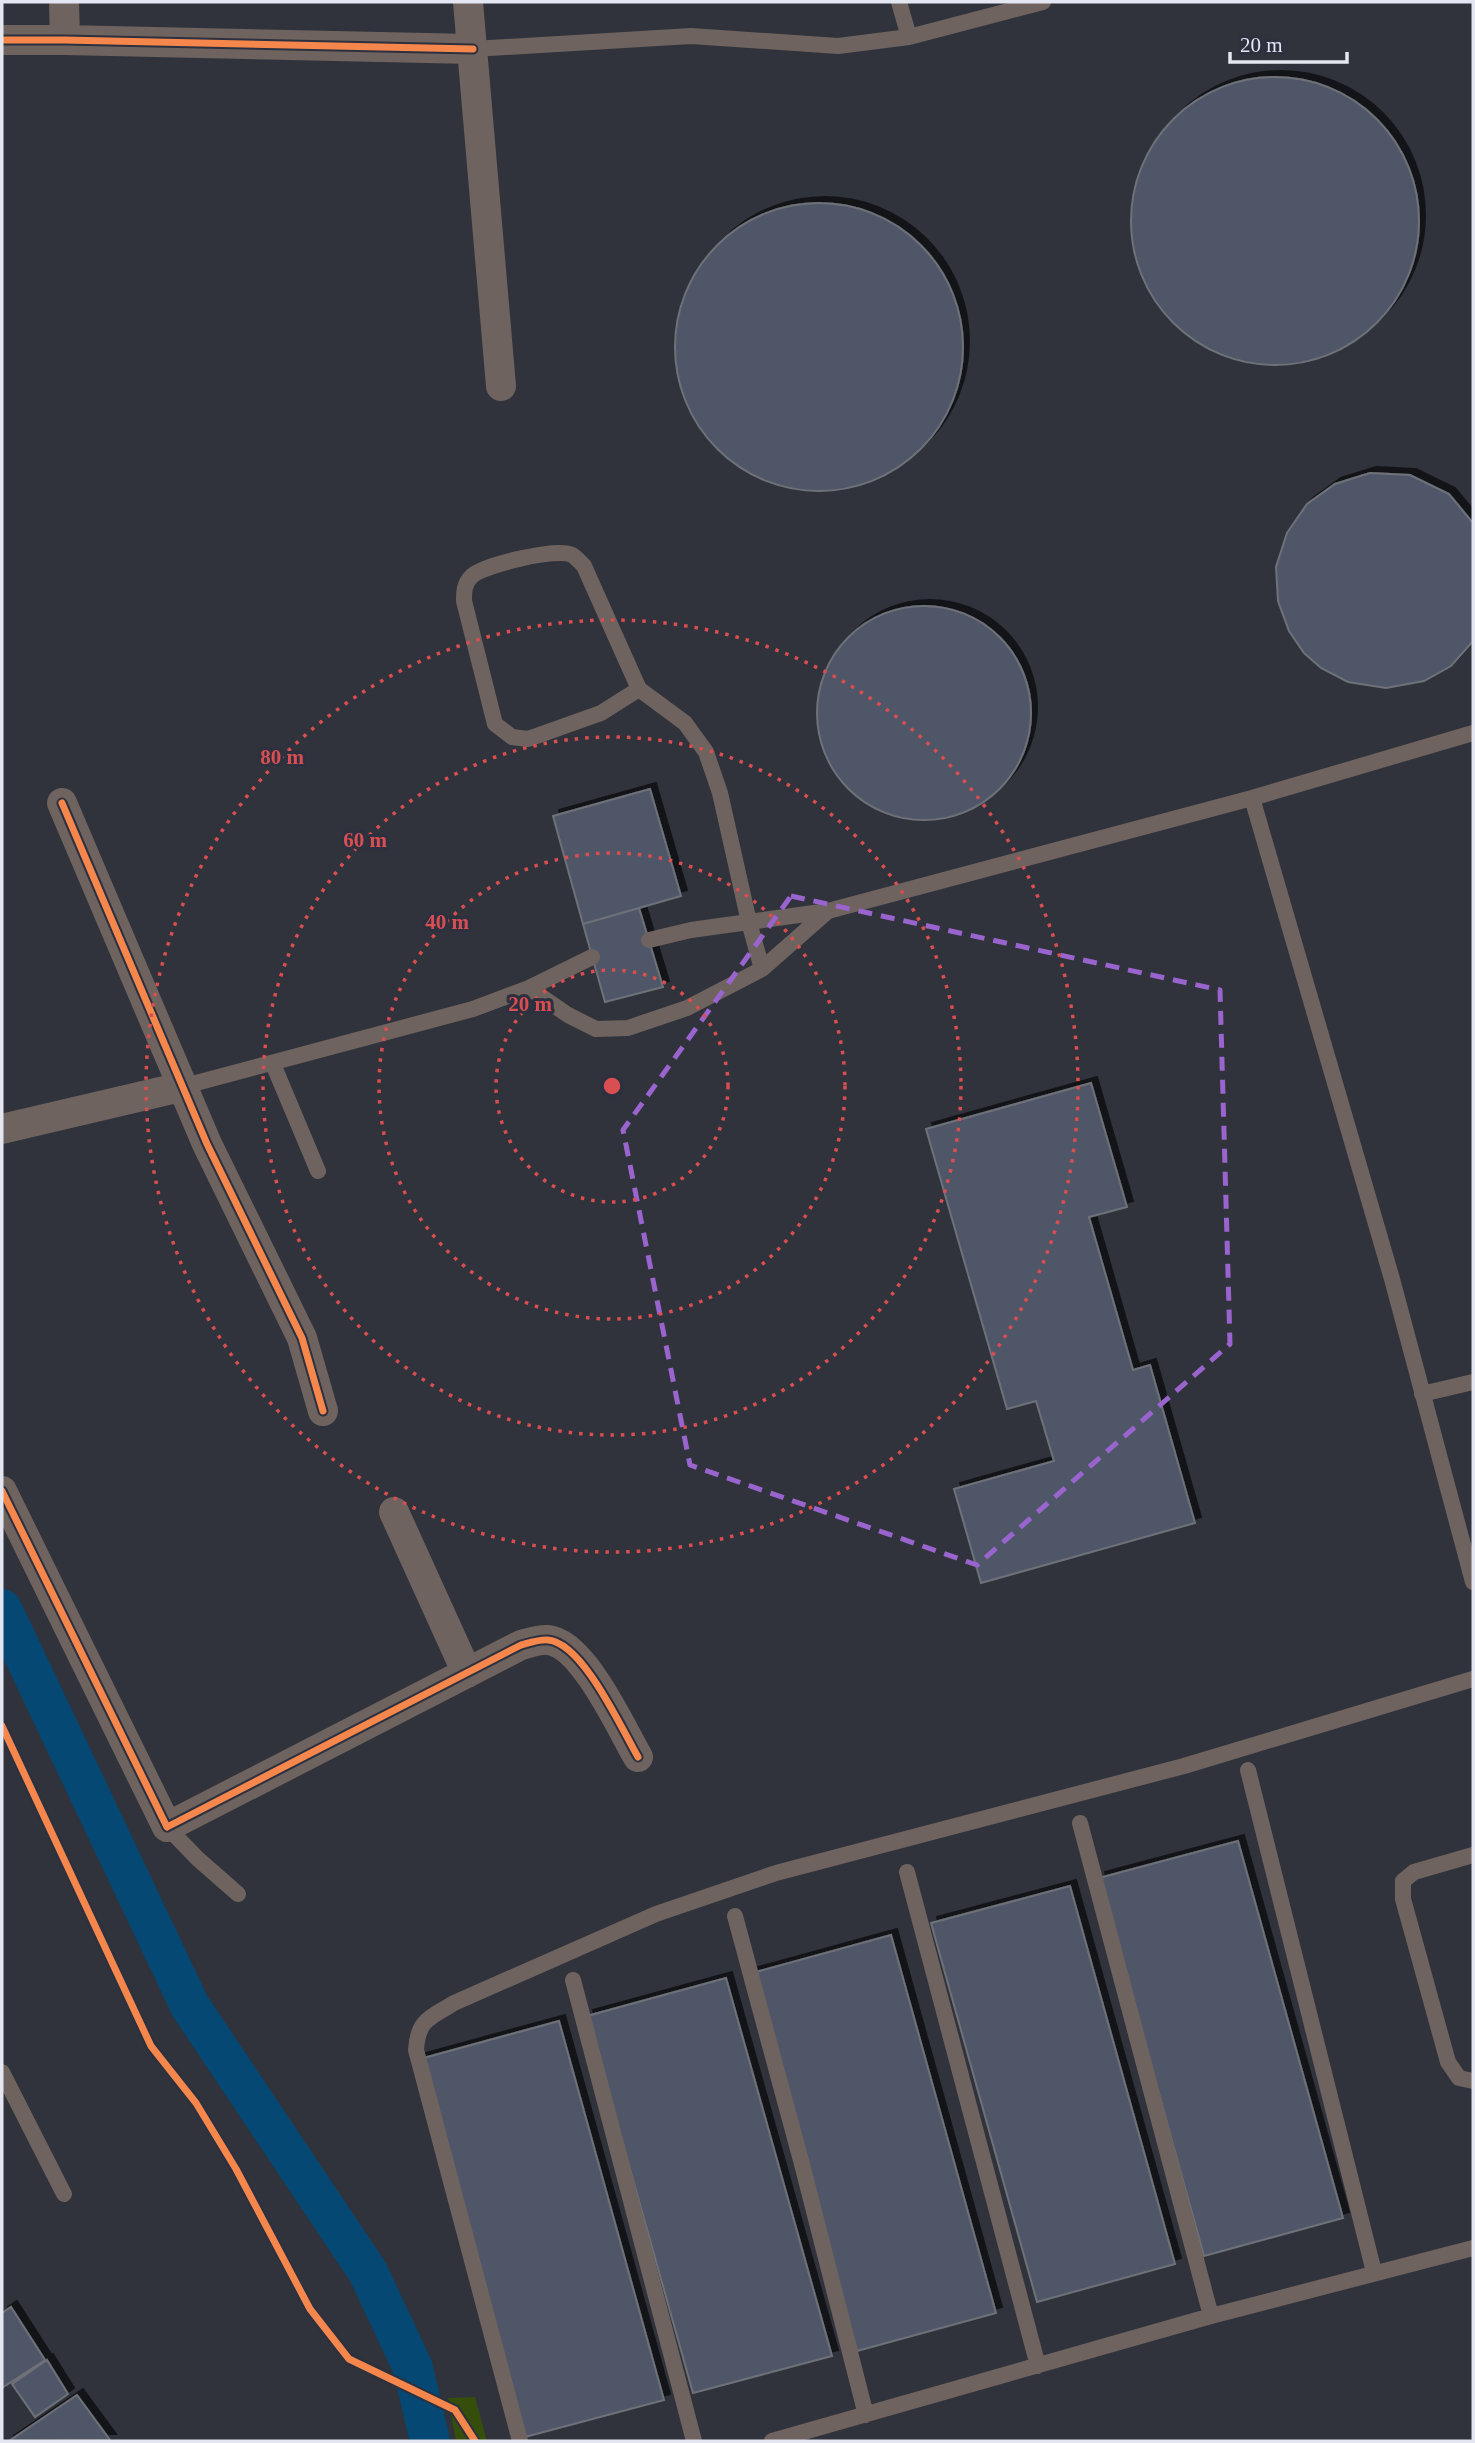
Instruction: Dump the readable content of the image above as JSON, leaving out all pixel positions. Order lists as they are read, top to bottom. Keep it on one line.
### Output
{"scale_bar":"20 m","rings":["80 m","60 m","40 m","20 m"]}
